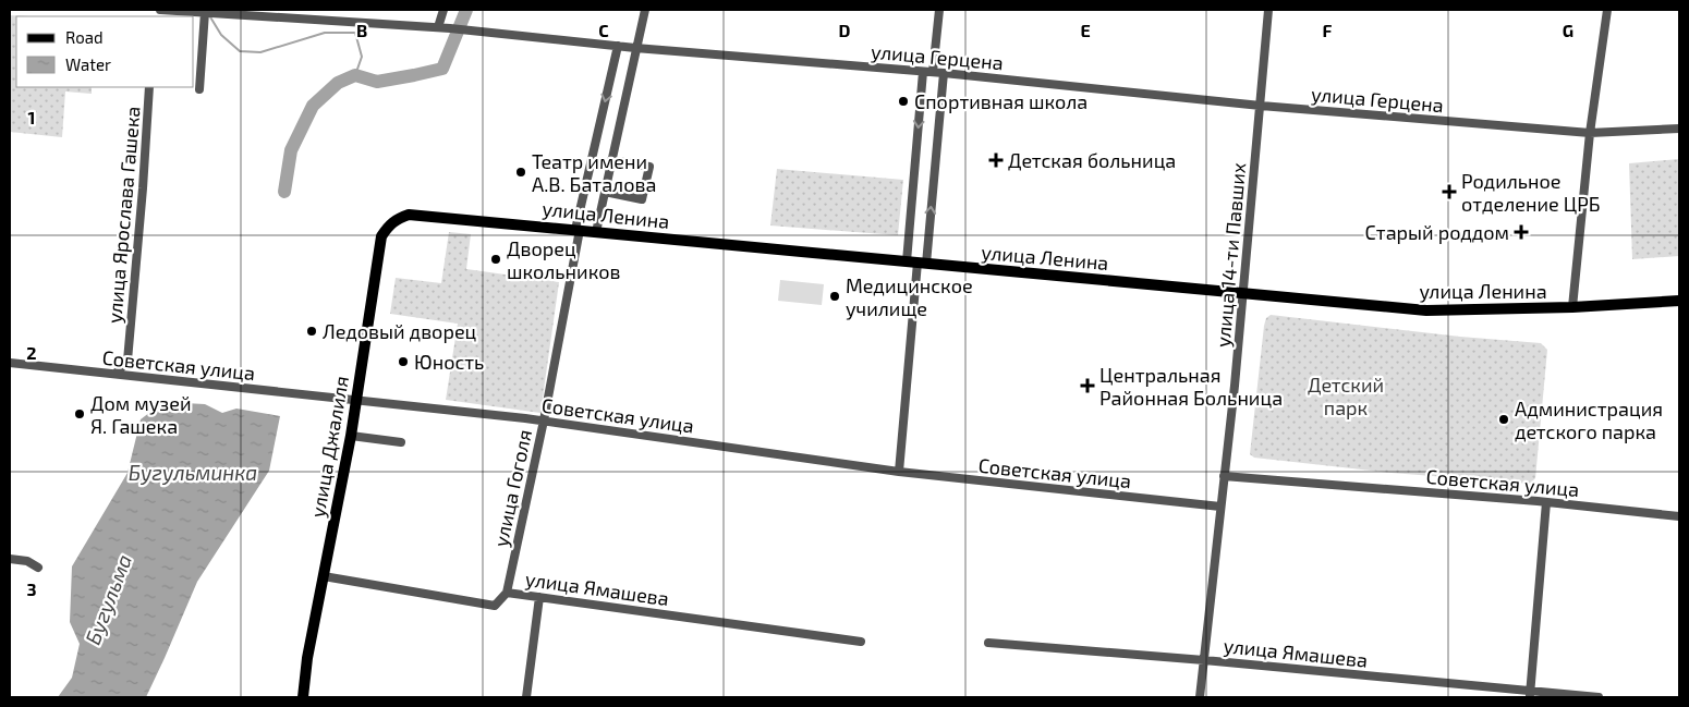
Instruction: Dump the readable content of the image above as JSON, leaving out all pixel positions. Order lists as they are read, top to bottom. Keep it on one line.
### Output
{"streets":{"main road":["улица Ленина","улица Джалиля"],"street":["улица Герцена","улица Ярослава Гашека","улица 14-ти Павших","Советская улица","улица Гоголя","улица Ямашева"]},"crossings":[["улица Герцена","улица 14-ти Павших"],["улица Герцена","улица Гоголя"],["улица Ярослава Гашека","Советская улица"],["улица Ленина","улица 14-ти Павших"],["улица Ленина","улица Джалиля"],["улица Ленина","улица Гоголя"],["улица 14-ти Павших","Советская улица"],["улица 14-ти Павших","улица Ямашева"],["Советская улица","улица Джалиля"],["Советская улица","улица Гоголя"],["улица Джалиля","улица Ямашева"],["улица Гоголя","улица Ямашева"]],"water":["Бугульминка","Бугульма"],"parks":["Детский парк"],"places":{"other":["Спортивная школа","Театр имени А.В. Баталова","Дворец школьников","Медицинское училище","Ледовый дворец","Юность","Дом музей Я. Гашека","Администрация детского парка"],"health":["Детская больница","Родильное отделение ЦРБ","Старый роддом","Центральная Районная Больница"]},"legend":["Road","Water"],"grid":{"columns":["B","C","D","E","F","G"],"rows":["1","2","3"]}}
